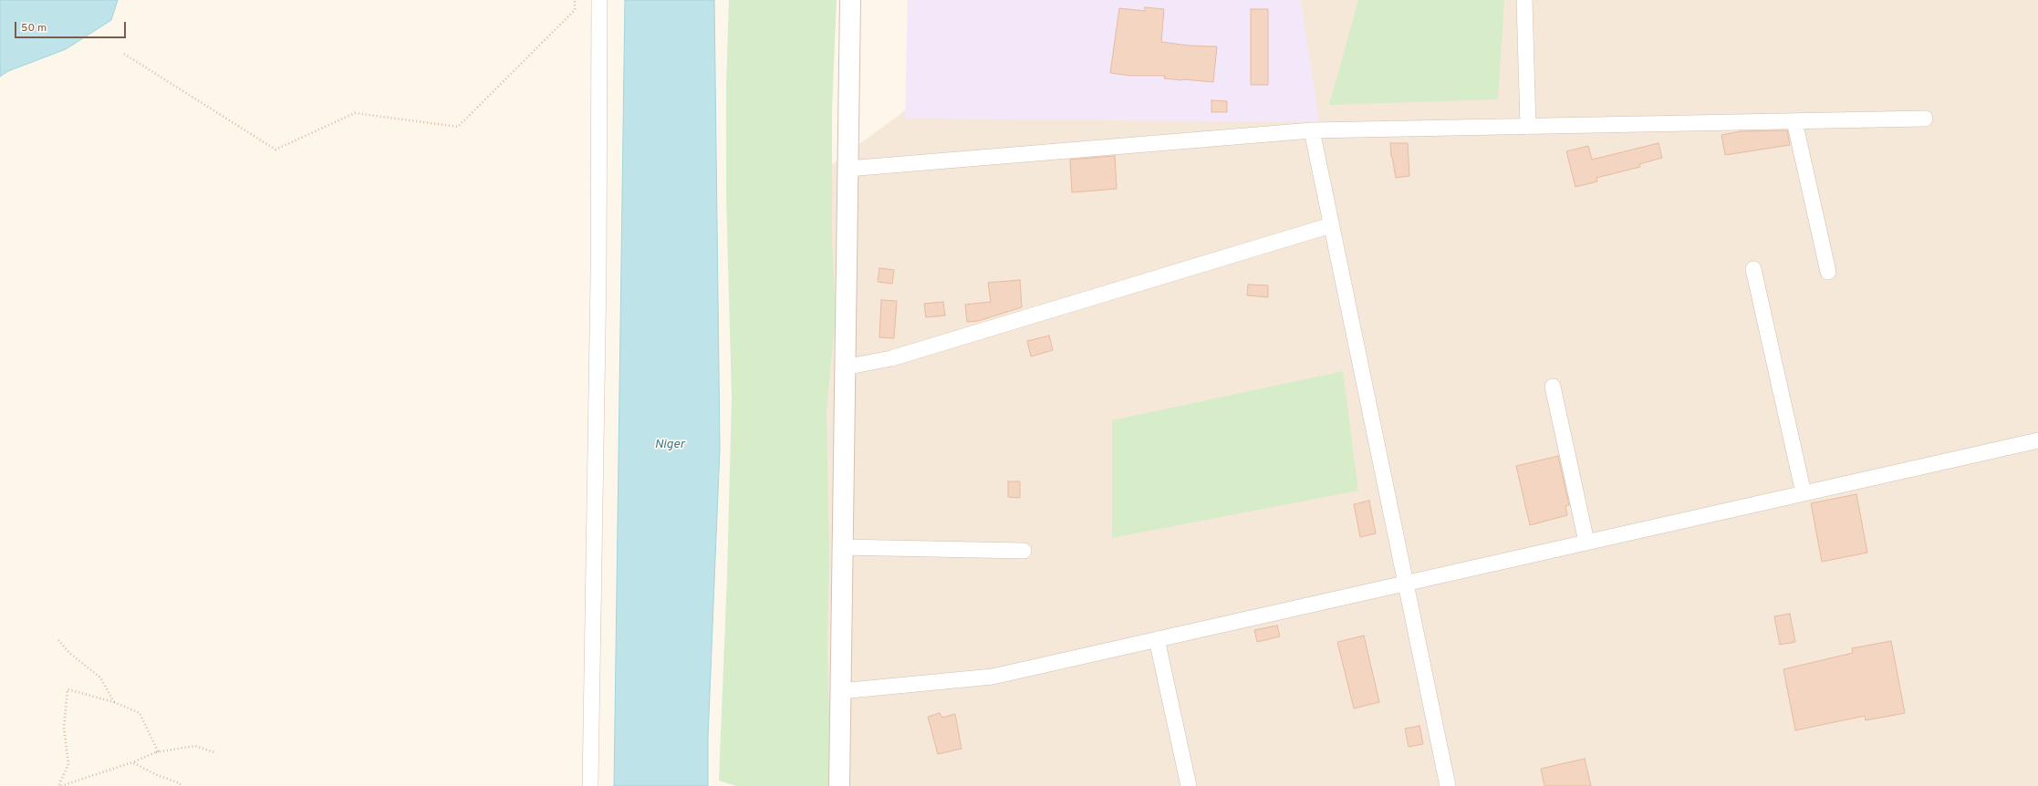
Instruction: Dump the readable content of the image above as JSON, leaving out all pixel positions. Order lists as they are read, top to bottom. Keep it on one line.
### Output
{"water":["Niger"],"scale_bar":"50 m"}
